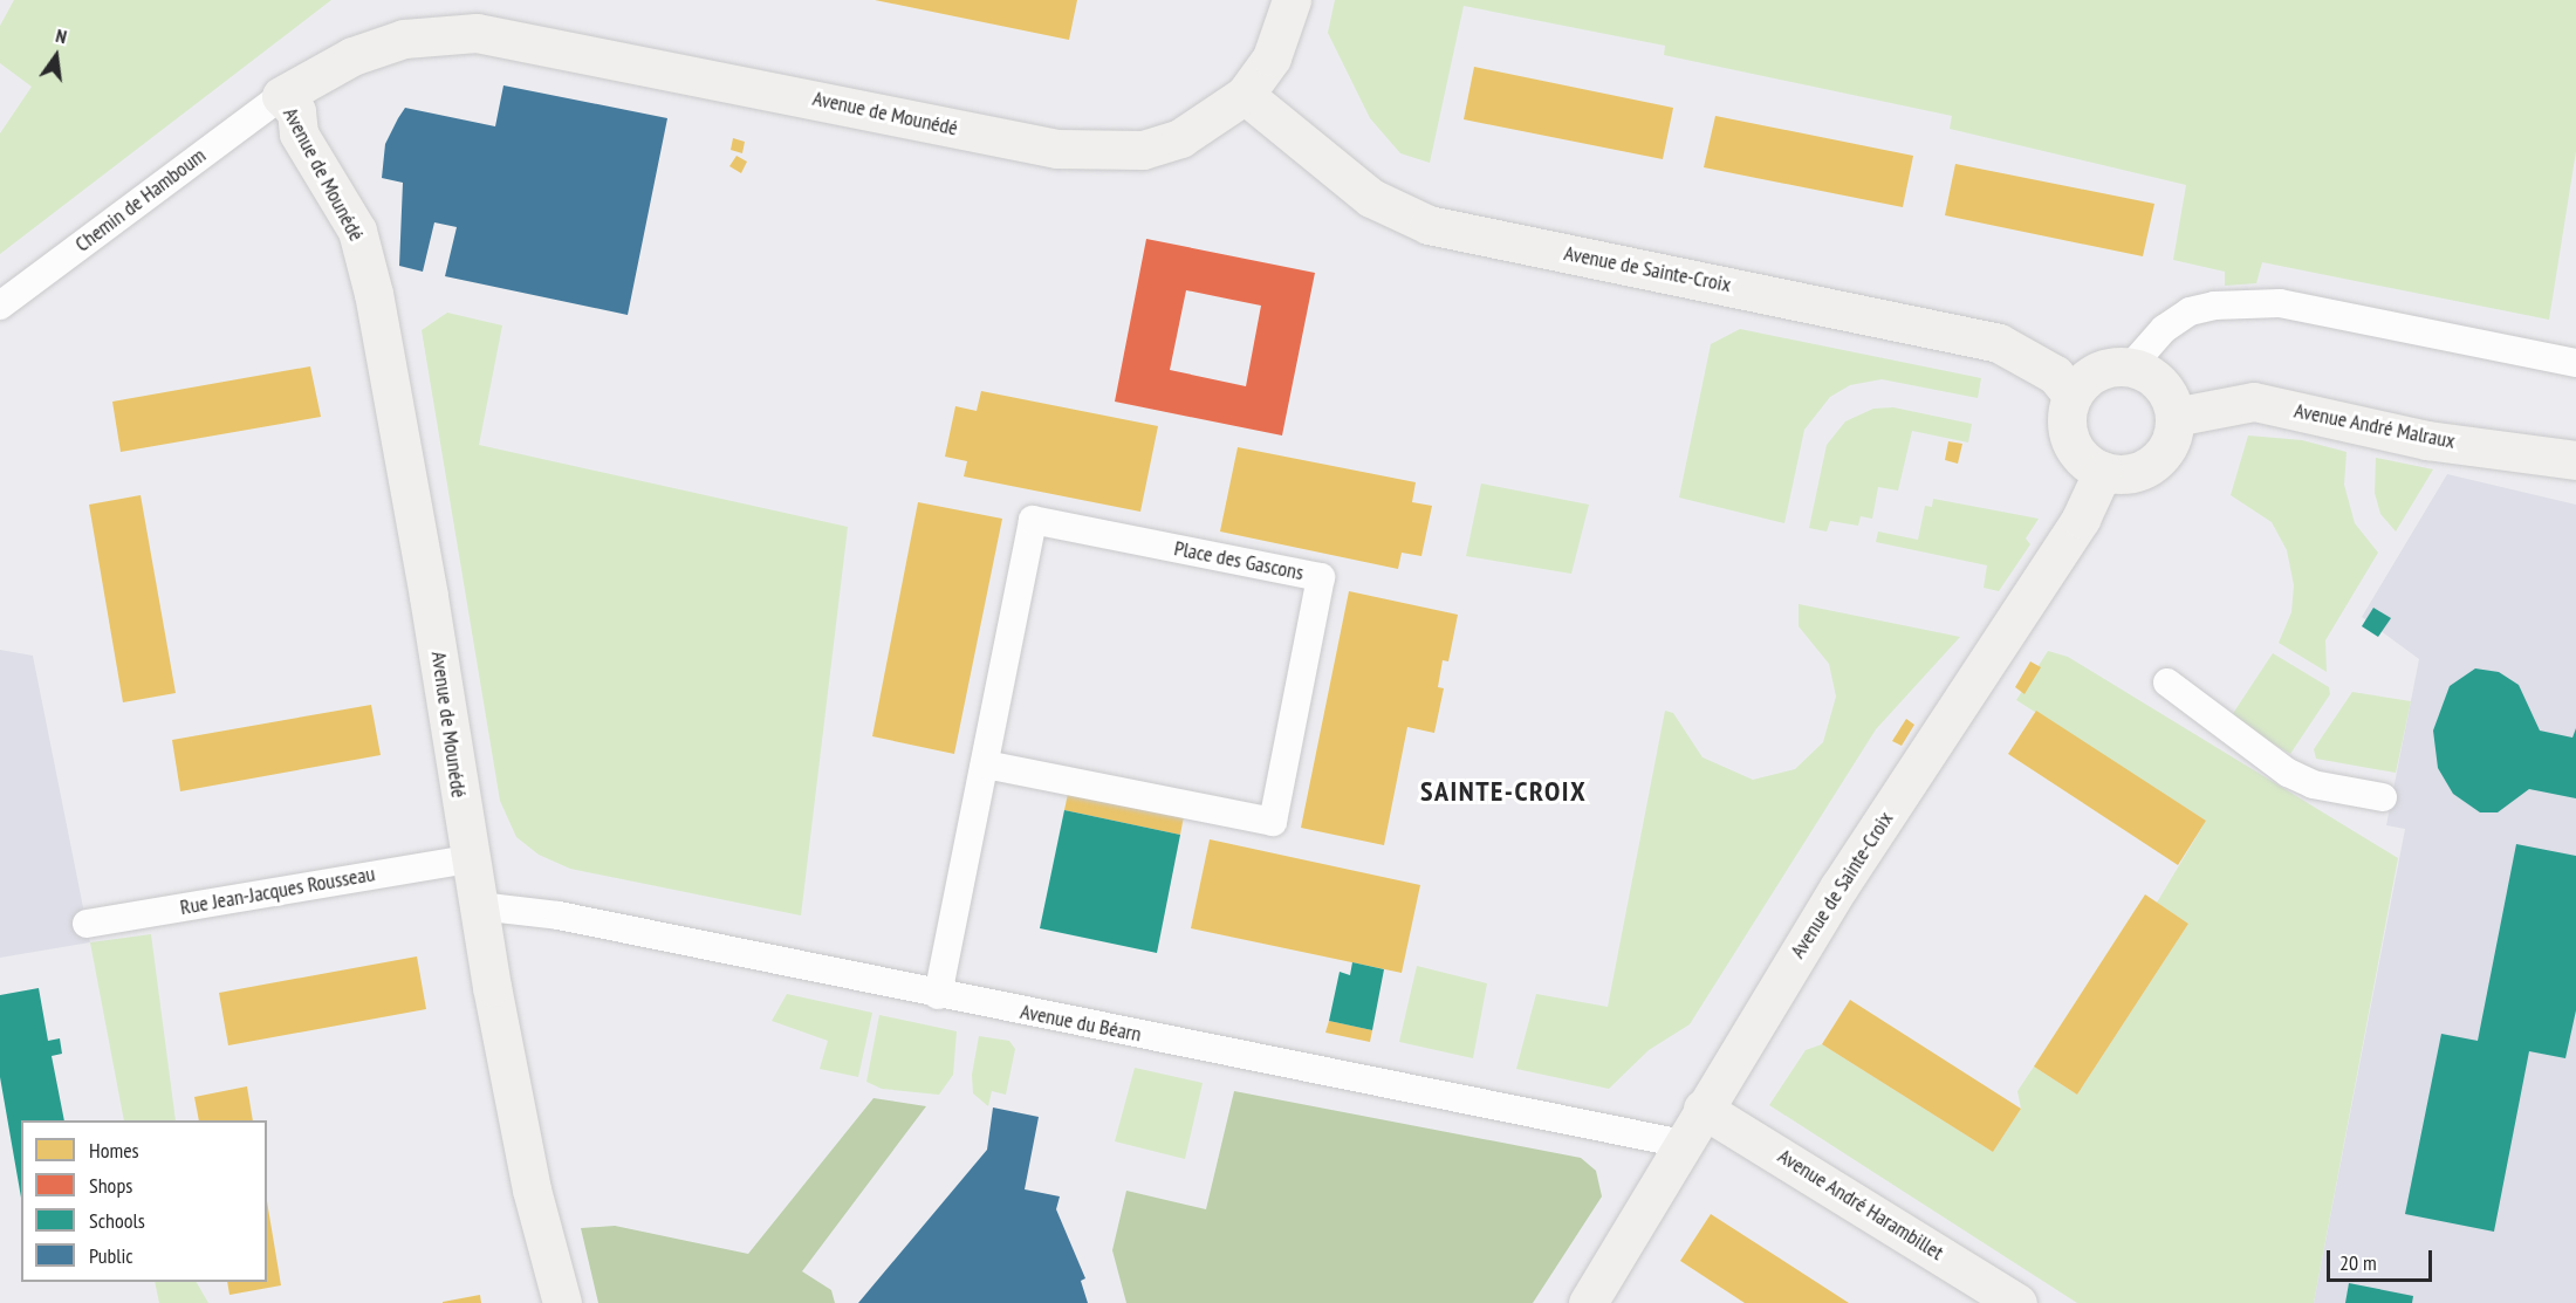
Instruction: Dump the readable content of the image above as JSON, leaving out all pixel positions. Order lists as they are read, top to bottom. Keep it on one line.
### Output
{"streets":{"street":["Avenue de Mounédé","Chemin de Hamboum","Avenue de Sainte-Croix","Avenue André Malraux","Place des Gascons","Rue Jean-Jacques Rousseau","Avenue du Béarn","Avenue André Harambillet"]},"crossings":[["Avenue de Mounédé","Chemin de Hamboum"],["Avenue de Mounédé","Avenue de Sainte-Croix"],["Avenue de Mounédé","Rue Jean-Jacques Rousseau"],["Avenue de Mounédé","Avenue du Béarn"],["Avenue de Sainte-Croix","Avenue André Malraux"],["Avenue de Sainte-Croix","Avenue du Béarn"],["Avenue de Sainte-Croix","Avenue André Harambillet"],["Place des Gascons","Avenue du Béarn"]],"districts":["SAINTE-CROIX"],"legend":["Homes","Shops","Schools","Public"],"scale_bar":"20 m","north":"top"}
